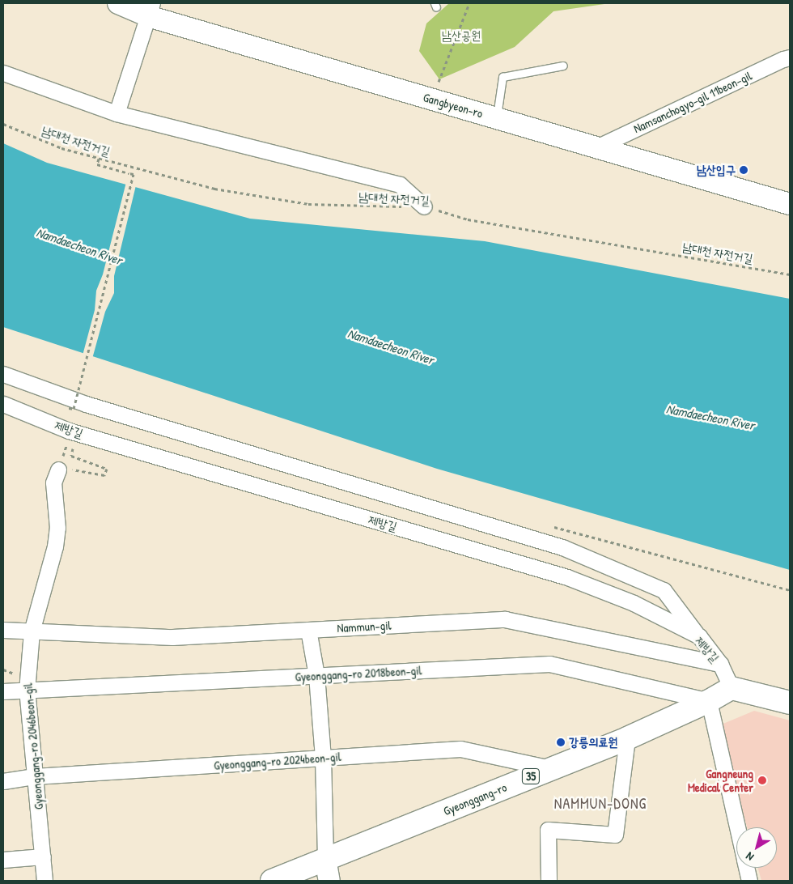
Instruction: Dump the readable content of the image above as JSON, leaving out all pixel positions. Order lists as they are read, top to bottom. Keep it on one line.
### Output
{"streets":{"main road":["35","Gyeonggang-ro"],"street":["Namsanchogyo-gil 11beon-gil","Gangbyeon-ro","제방길","Nammun-gil","Gyeonggang-ro 2018beon-gil","Gyeonggang-ro 2046beon-gil","Gyeonggang-ro 2024beon-gil"],"path":["남대천 자전거길"]},"crossings":[["Namsanchogyo-gil 11beon-gil","Gangbyeon-ro"],["제방길","Nammun-gil"],["제방길","Gyeonggang-ro"],["Nammun-gil","Gyeonggang-ro 2046beon-gil"],["Gyeonggang-ro 2018beon-gil","Gyeonggang-ro 2046beon-gil"],["Gyeonggang-ro 2018beon-gil","Gyeonggang-ro"],["Gyeonggang-ro 2046beon-gil","Gyeonggang-ro 2024beon-gil"],["Gyeonggang-ro 2024beon-gil","Gyeonggang-ro"]],"districts":["NAMMUN-DONG"],"water":["Namdaecheon River"],"parks":["남산공원"],"places":["남산입구","강릉의료원","Gangneung Medical Center"],"north":"bottom left"}
